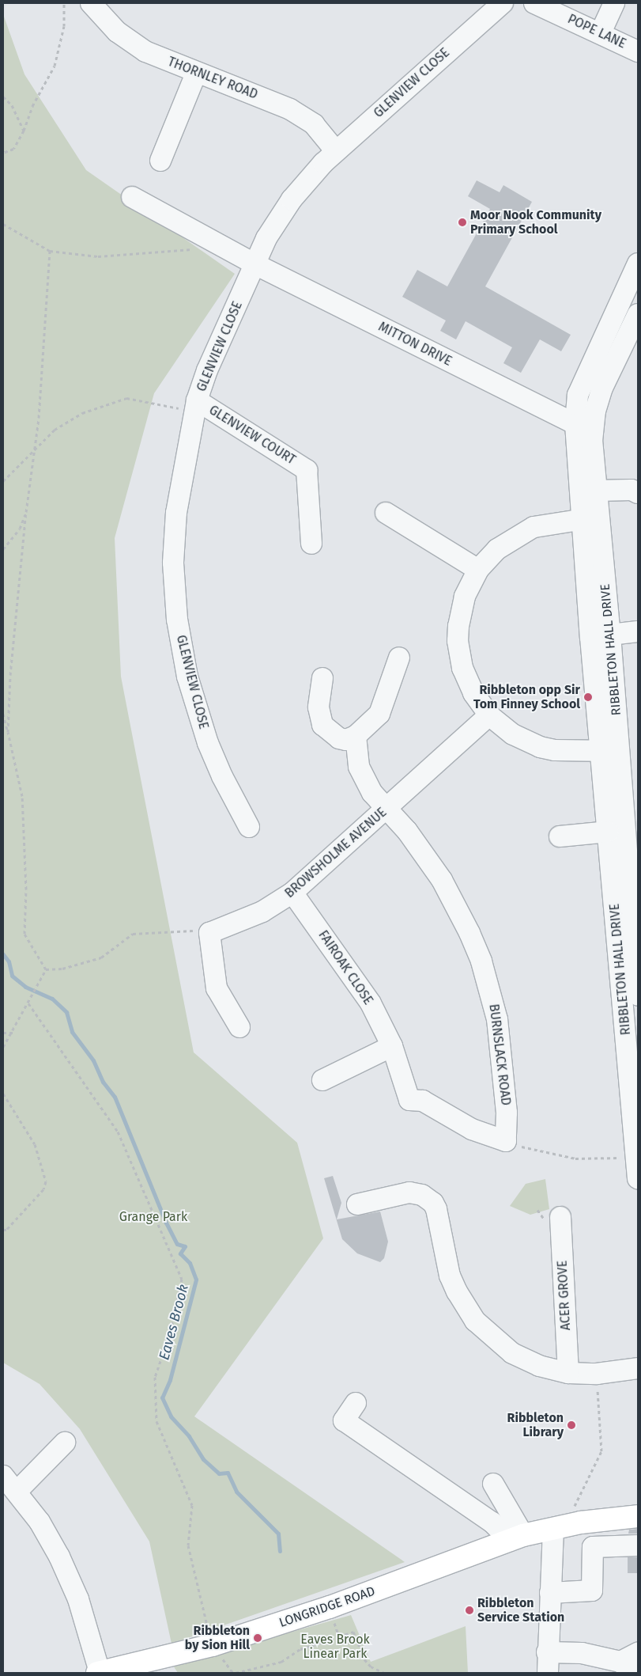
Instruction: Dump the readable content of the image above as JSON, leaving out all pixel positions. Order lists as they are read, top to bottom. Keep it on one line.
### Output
{"streets":{"main road":["LONGRIDGE ROAD"],"street":["POPE LANE","THORNLEY ROAD","GLENVIEW CLOSE","MITTON DRIVE","GLENVIEW COURT","RIBBLETON HALL DRIVE","BROWSHOLME AVENUE","FAIROAK CLOSE","BURNSLACK ROAD","ACER GROVE"]},"crossings":[["THORNLEY ROAD","GLENVIEW CLOSE"],["GLENVIEW CLOSE","MITTON DRIVE"],["GLENVIEW CLOSE","GLENVIEW COURT"],["MITTON DRIVE","RIBBLETON HALL DRIVE"],["BROWSHOLME AVENUE","FAIROAK CLOSE"],["BROWSHOLME AVENUE","BURNSLACK ROAD"],["FAIROAK CLOSE","BURNSLACK ROAD"]],"water":["Eaves Brook"],"parks":["Grange Park","Eaves Brook Linear Park"],"places":["Moor Nook Community Primary School","Ribbleton opp Sir Tom Finney School","Ribbleton Library","Ribbleton Service Station","Ribbleton by Sion Hill"]}
